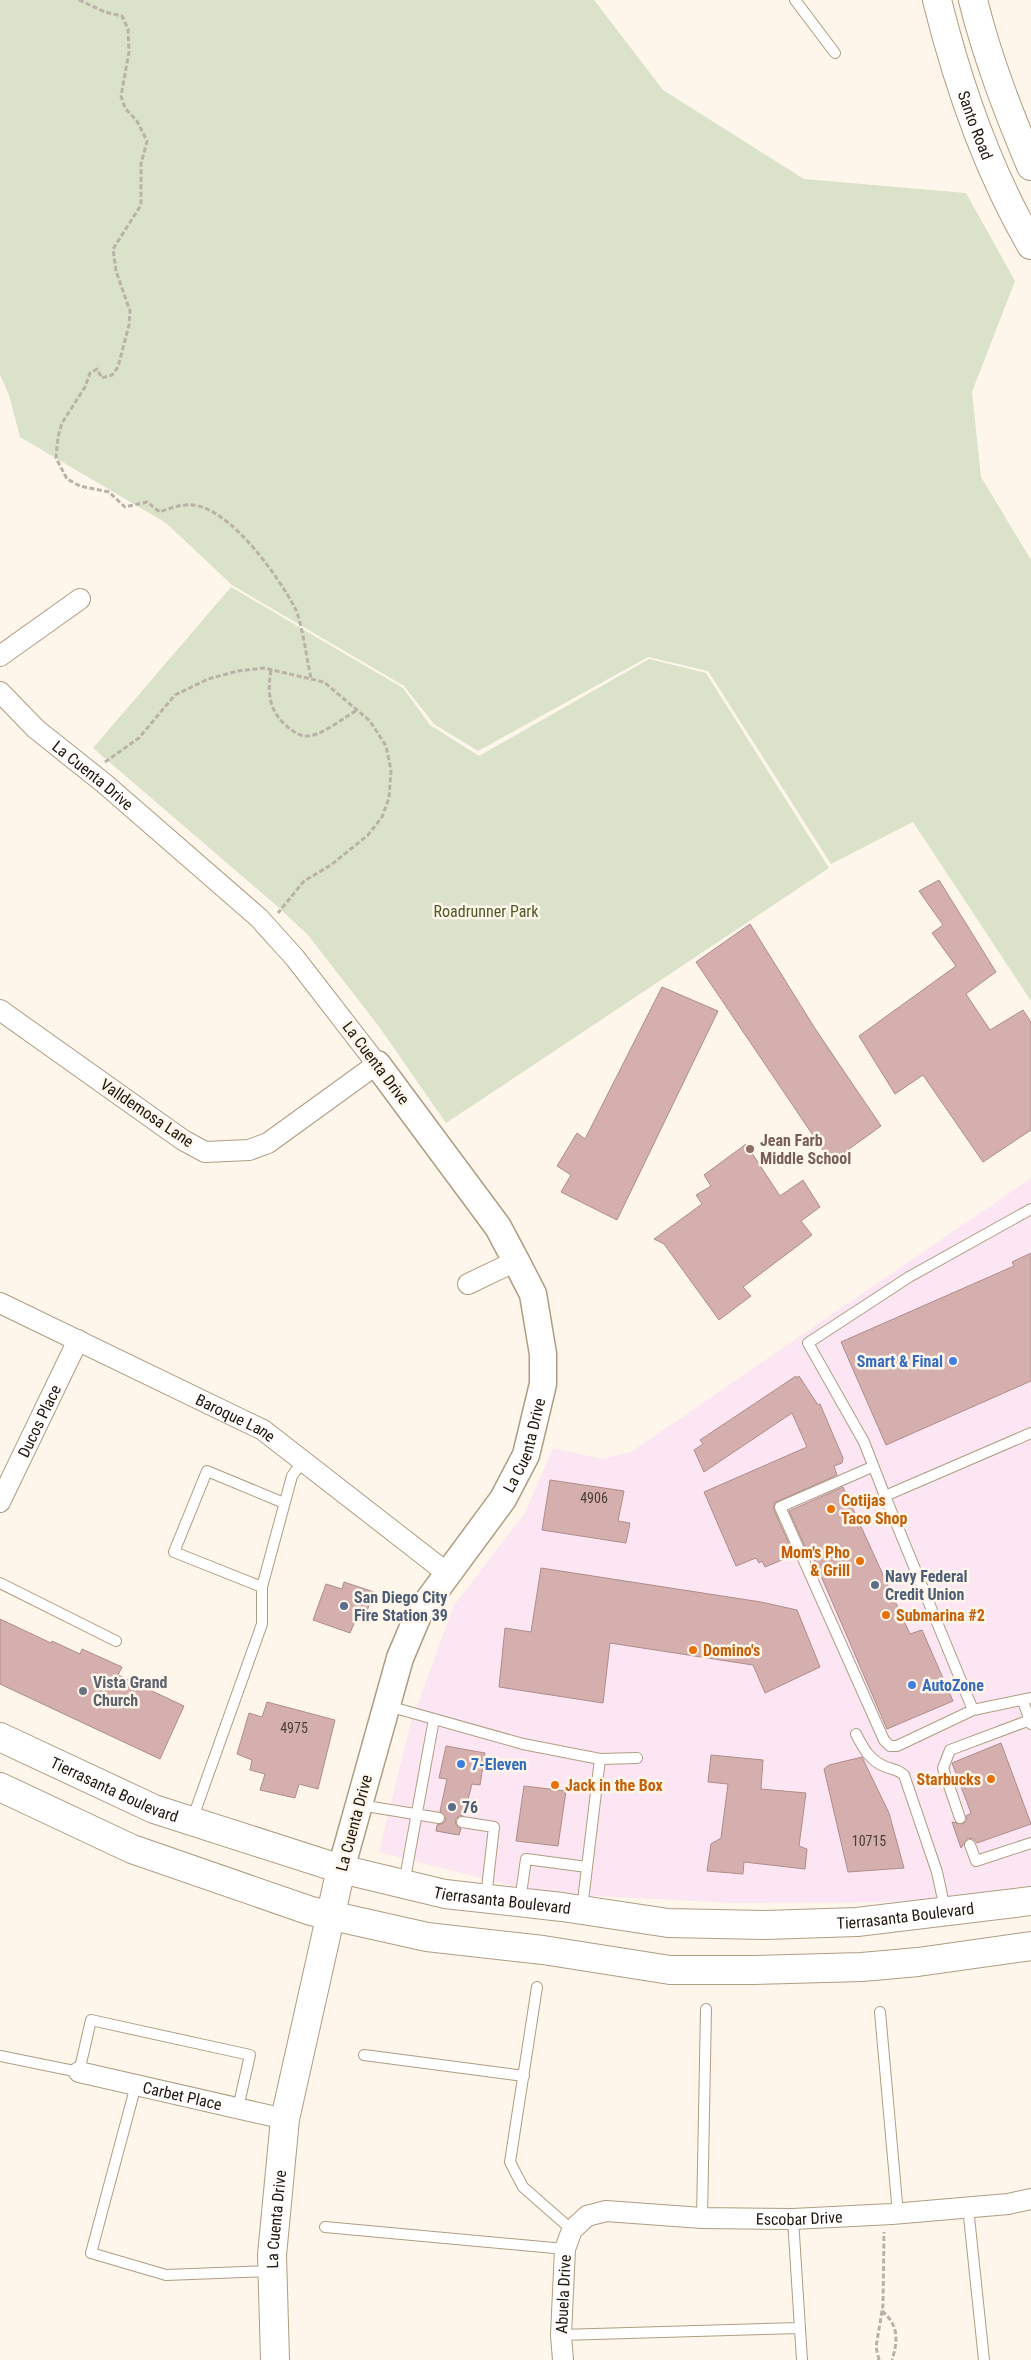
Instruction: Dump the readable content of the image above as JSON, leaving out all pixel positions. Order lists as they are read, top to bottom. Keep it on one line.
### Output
{"streets":{"main road":["Santo Road","La Cuenta Drive","Tierrasanta Boulevard"],"street":["Valldemosa Lane","Baroque Lane","Ducos Place","Carbet Place","Escobar Drive","Abuela Drive"]},"crossings":[["La Cuenta Drive","Valldemosa Lane"],["La Cuenta Drive","Baroque Lane"],["La Cuenta Drive","Tierrasanta Boulevard"],["La Cuenta Drive","Carbet Place"],["Baroque Lane","Ducos Place"],["Escobar Drive","Abuela Drive"]],"parks":["Roadrunner Park"],"places":["Jean Farb Middle School","Smart & Final","Cotijas Taco Shop","Mom's Pho & Grill","Navy Federal Credit Union","San Diego City Fire Station 39","Submarina #2","Domino's","AutoZone","Vista Grand Church","7-Eleven","Starbucks","Jack in the Box","76"],"house_numbers":["4906","4975","10715"]}
